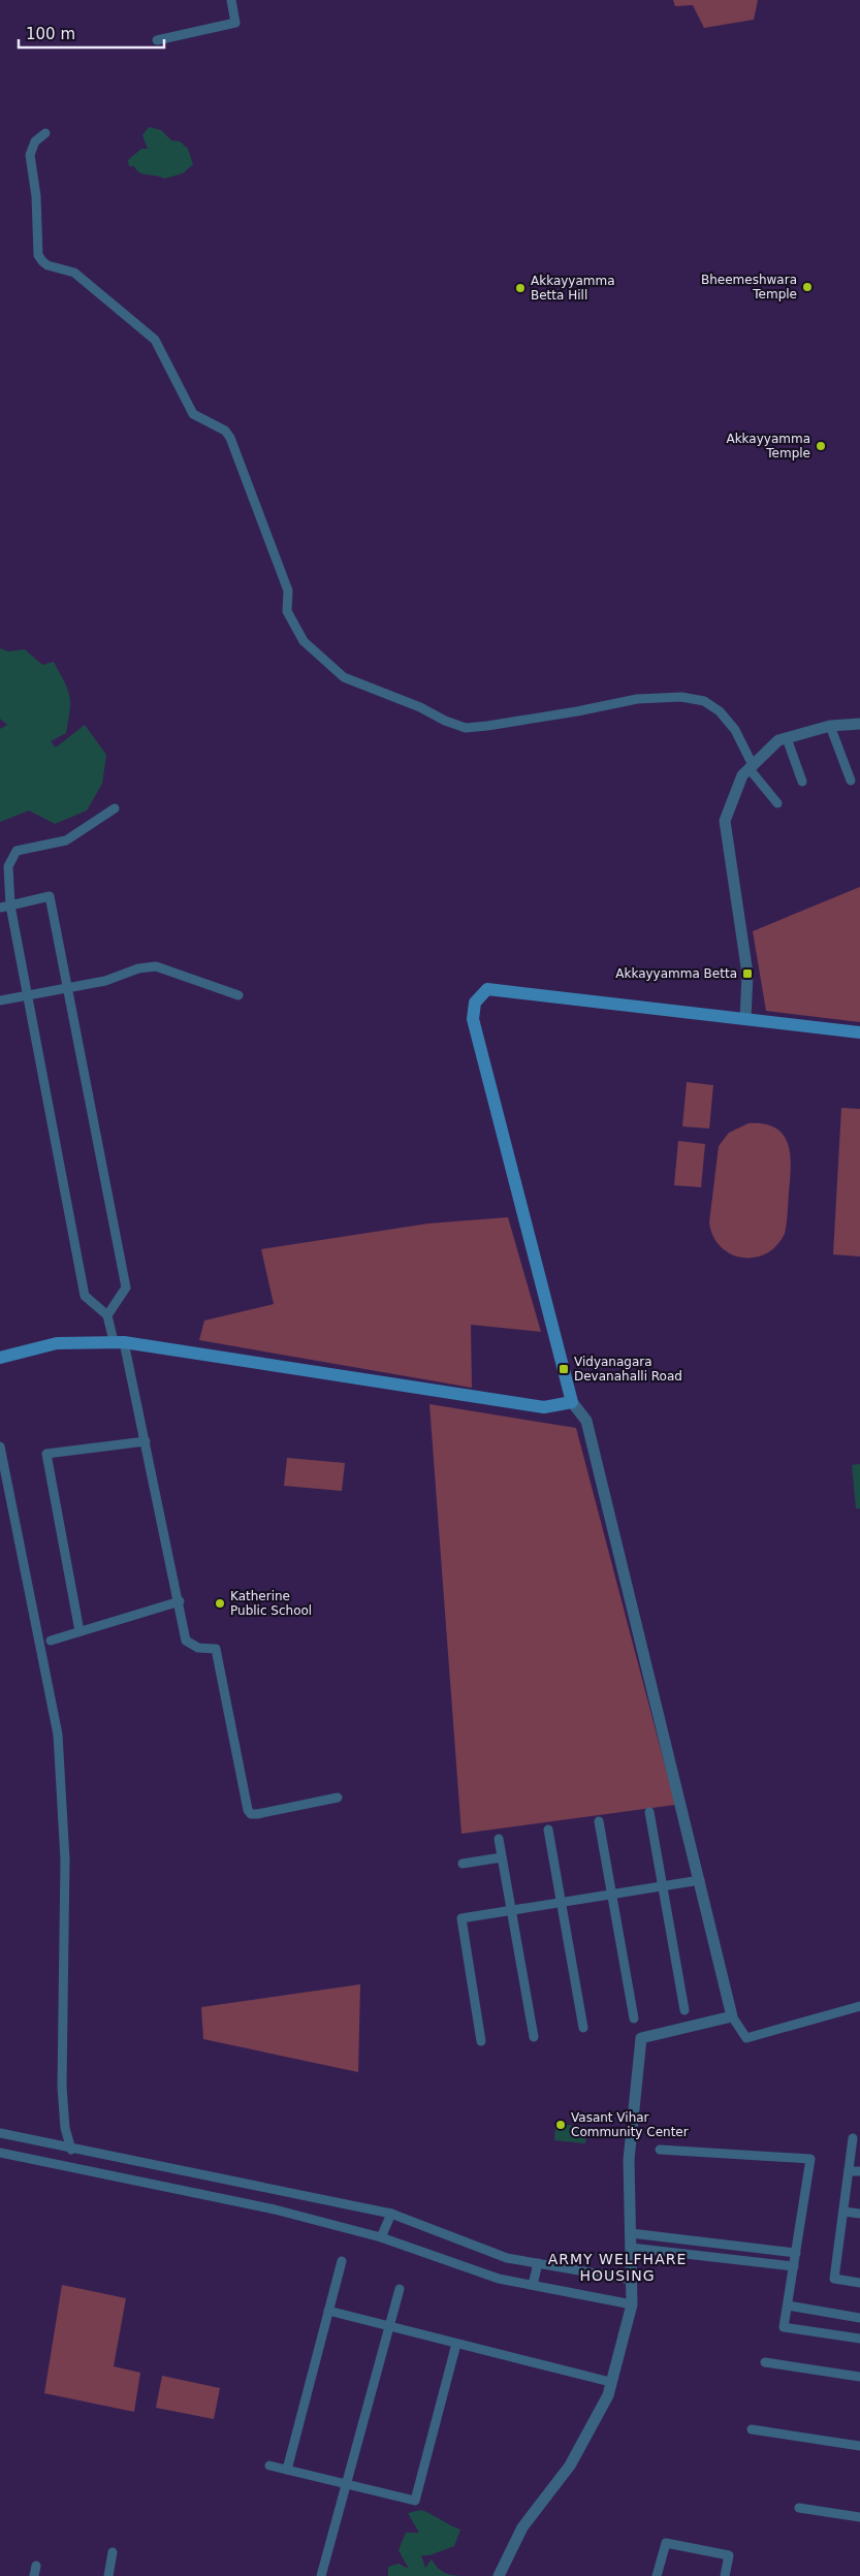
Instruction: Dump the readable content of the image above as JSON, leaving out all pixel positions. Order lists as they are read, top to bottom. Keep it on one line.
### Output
{"districts":["ARMY WELFHARE HOUSING"],"places":{"other":["Bheemeshwara Temple","Akkayyamma Betta Hill","Akkayyamma Temple","Katherine Public School","Vasant Vihar Community Center"],"transit":["Akkayyamma Betta","Vidyanagara Devanahalli Road"]},"scale_bar":"100 m"}
